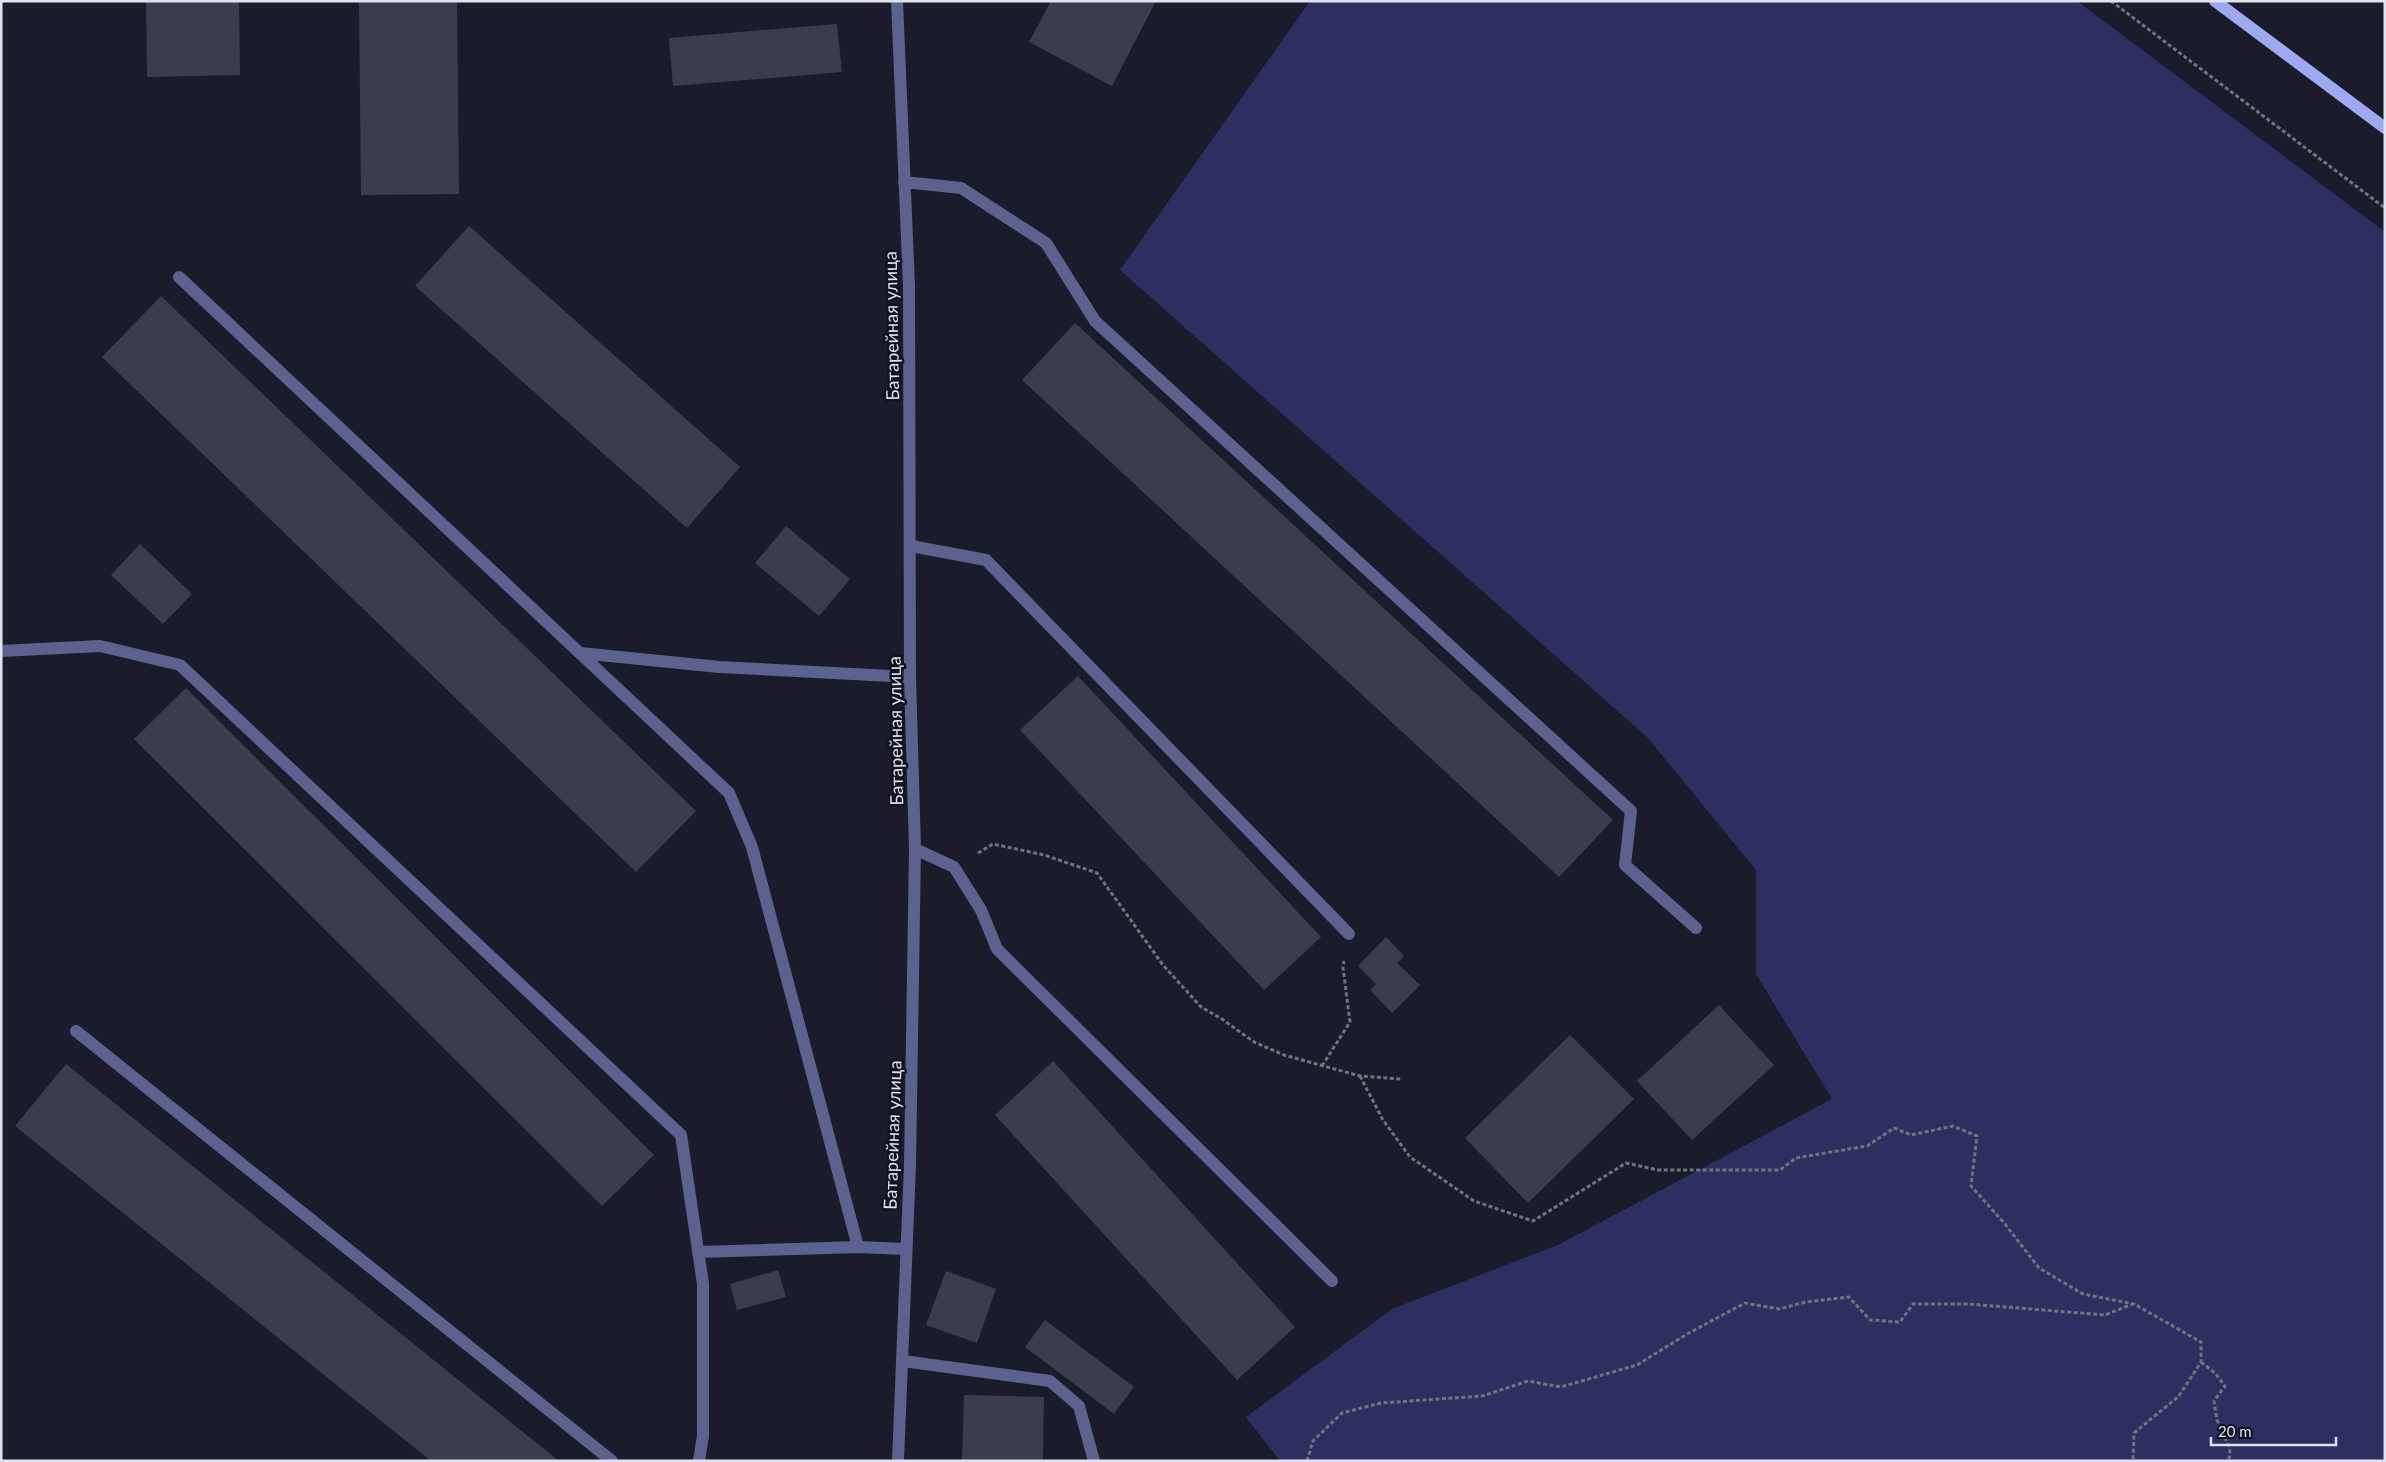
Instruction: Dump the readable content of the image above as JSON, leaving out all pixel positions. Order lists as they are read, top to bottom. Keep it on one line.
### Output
{"streets":{"street":["Батарейная улица"]},"scale_bar":"20 m"}
